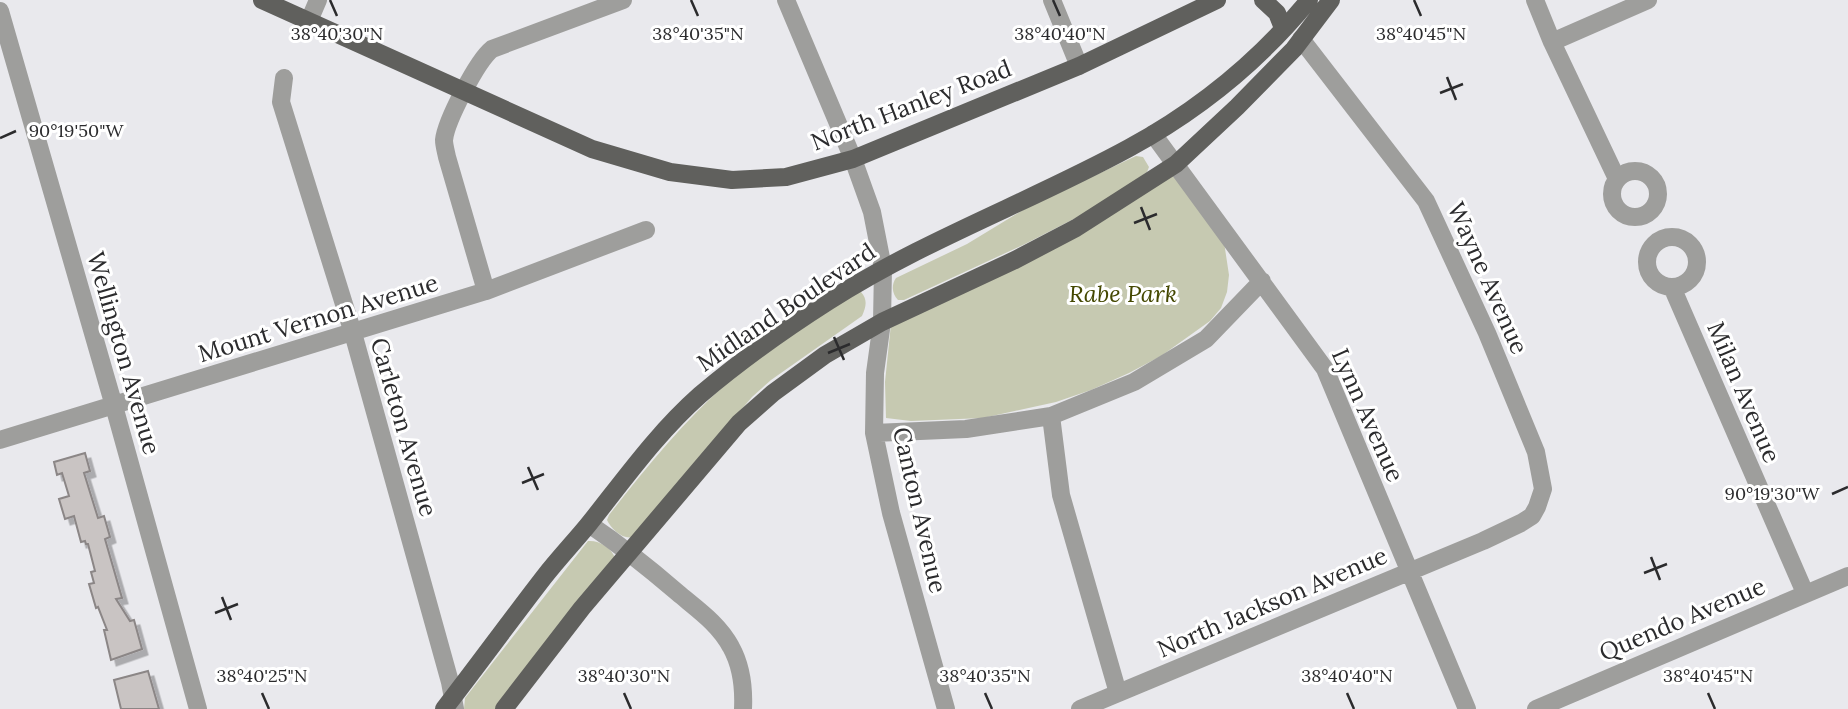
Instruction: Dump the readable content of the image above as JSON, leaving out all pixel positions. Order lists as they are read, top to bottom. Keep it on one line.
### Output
{"streets":{"main road":["North Hanley Road","Midland Boulevard"],"street":["Wayne Avenue","Mount Vernon Avenue","Wellington Avenue","Milan Avenue","Lynn Avenue","Carleton Avenue","Canton Avenue","North Jackson Avenue","Quendo Avenue"]},"crossings":[["North Hanley Road","Canton Avenue"],["Wayne Avenue","North Jackson Avenue"],["Midland Boulevard","Lynn Avenue"],["Midland Boulevard","Carleton Avenue"],["Midland Boulevard","Canton Avenue"],["Mount Vernon Avenue","Wellington Avenue"],["Mount Vernon Avenue","Carleton Avenue"],["Milan Avenue","Quendo Avenue"],["Lynn Avenue","North Jackson Avenue"]],"parks":["Rabe Park"],"coordinates":["38°40'30\"N","38°40'35\"N","38°40'40\"N","38°40'45\"N","90°19'50\"W","90°19'30\"W","38°40'25\"N"]}
